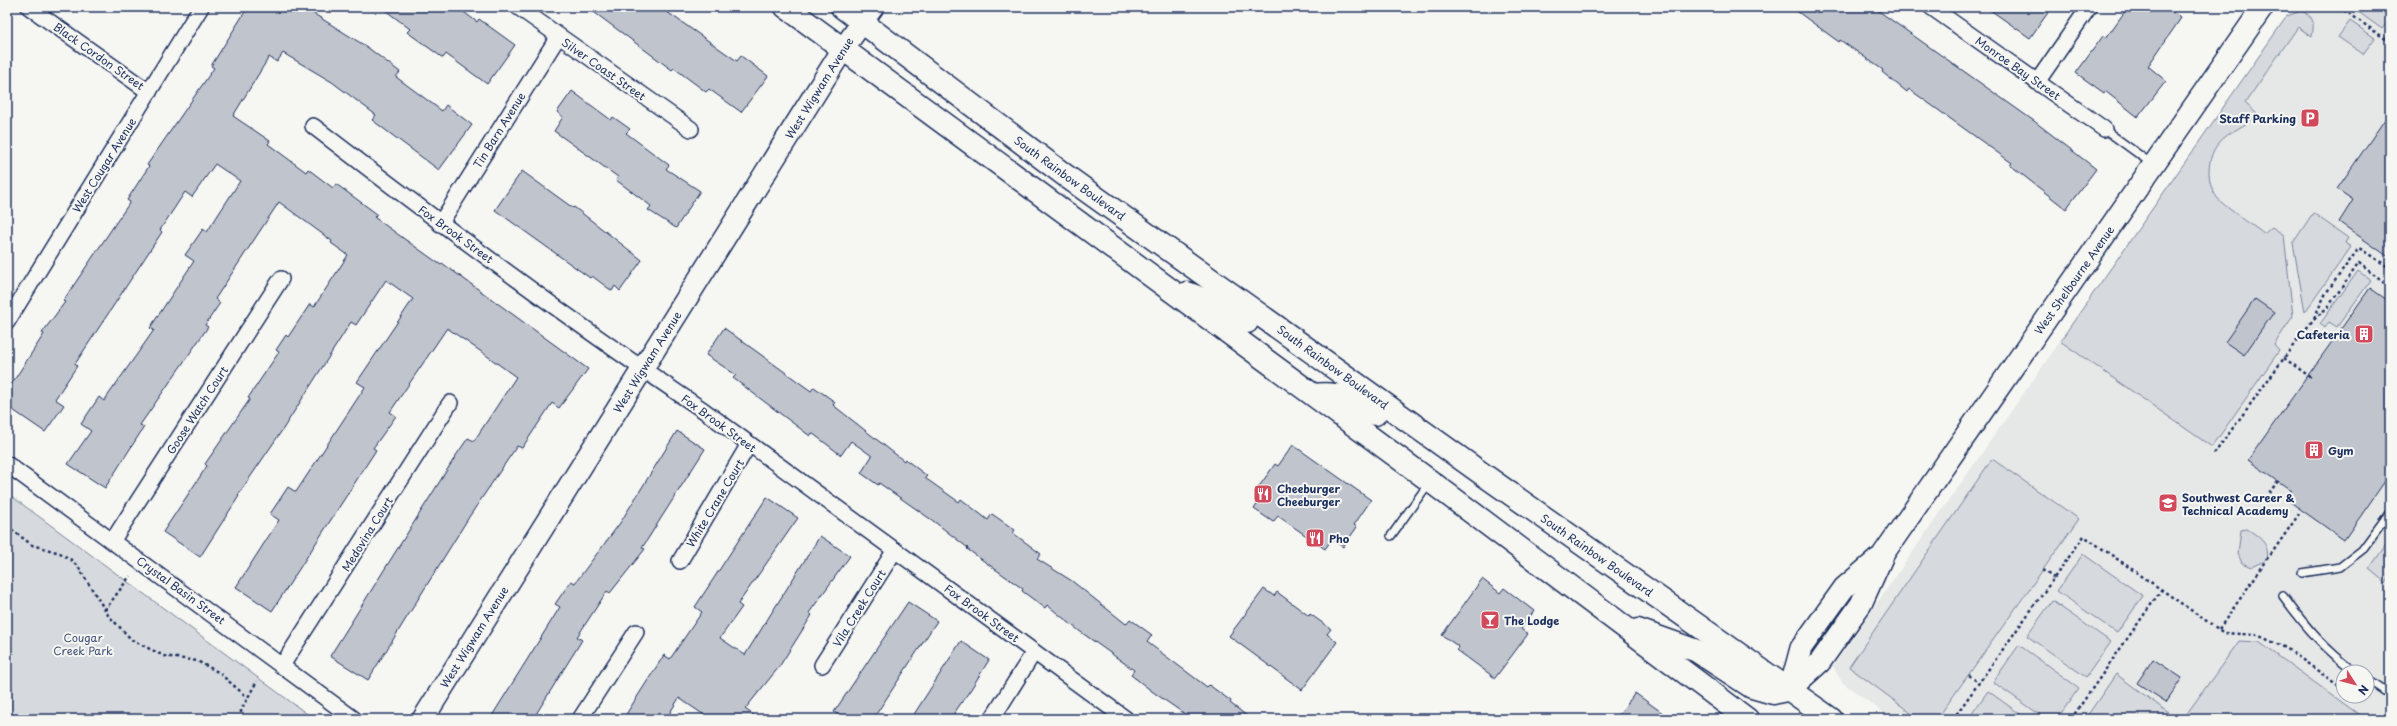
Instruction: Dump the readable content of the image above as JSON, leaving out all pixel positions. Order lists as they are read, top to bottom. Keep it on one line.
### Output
{"streets":{"main road":["South Rainbow Boulevard"],"street":["Black Cordon Street","Monroe Bay Street","Silver Coast Street","West Wigwam Avenue","Tin Barn Avenue","West Cougar Avenue","Fox Brook Street","West Shelbourne Avenue","Goose Watch Court","White Crane Court","Medovina Court","Crystal Basin Street","Vila Creek Court"]},"crossings":[["Black Cordon Street","West Cougar Avenue"],["Silver Coast Street","Tin Barn Avenue"],["West Wigwam Avenue","South Rainbow Boulevard"],["West Wigwam Avenue","Fox Brook Street"],["Tin Barn Avenue","Fox Brook Street"],["South Rainbow Boulevard","West Shelbourne Avenue"],["Fox Brook Street","White Crane Court"],["Fox Brook Street","Vila Creek Court"],["Goose Watch Court","Crystal Basin Street"],["Medovina Court","Crystal Basin Street"]],"parks":["Cougar Creek Park"],"places":{"parking":["Staff Parking"],"building":["Cafeteria","Gym"],"restaurant":["Cheeburger Cheeburger","Pho"],"school or university":["Southwest Career & Technical Academy"],"bar":["The Lodge"]},"north":"bottom right"}
